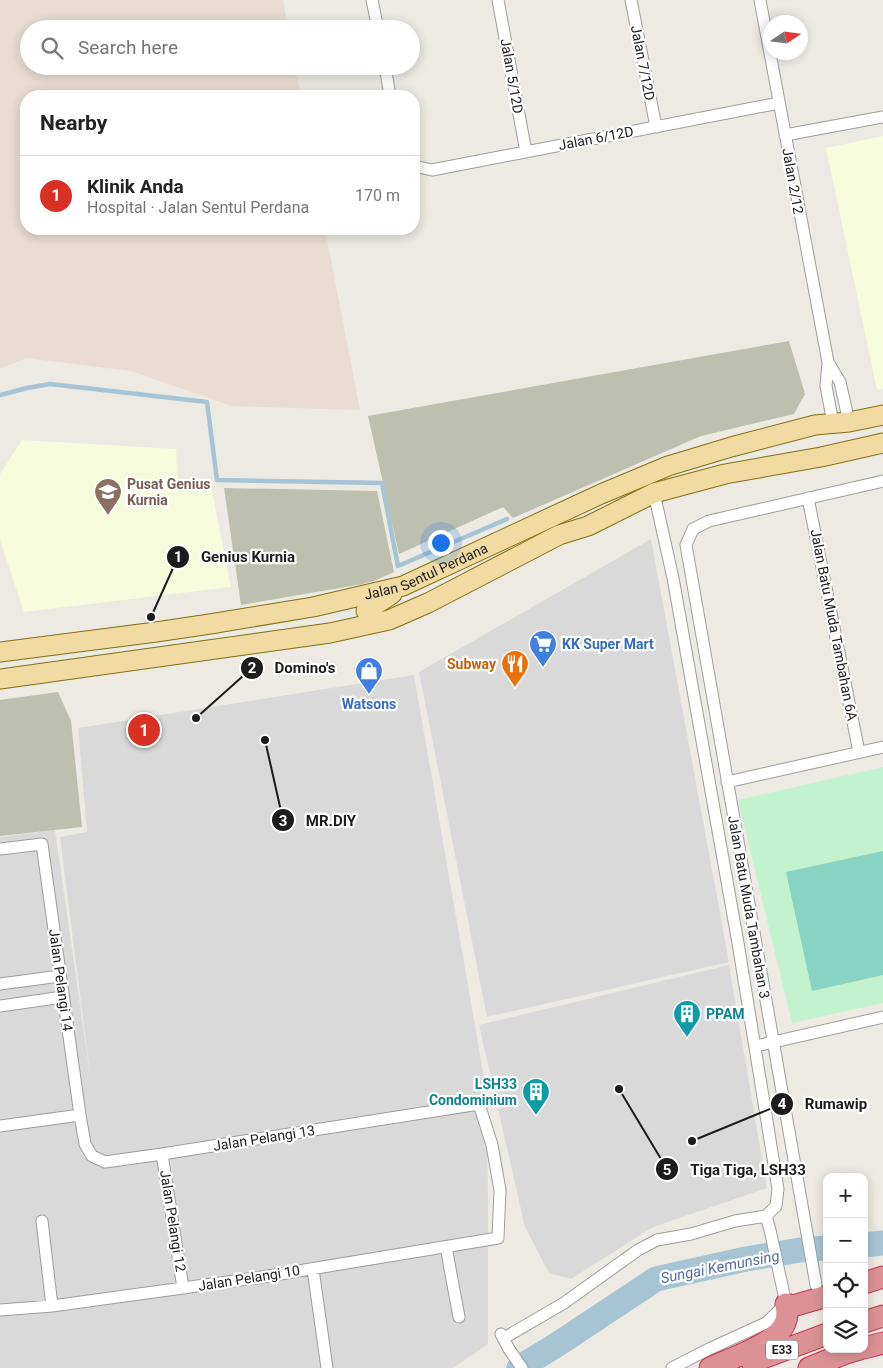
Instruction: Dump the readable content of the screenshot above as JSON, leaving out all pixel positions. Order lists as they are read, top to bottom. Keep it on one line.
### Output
{"streets":{"highway":["E33"],"main road":["Jalan Sentul Perdana"],"street":["Jalan 7/12D","Jalan 5/12D","Jalan 6/12D","Jalan 2/12","Jalan Batu Muda Tambahan 6A","Jalan Batu Muda Tambahan 3","Jalan Pelangi 14","Jalan Pelangi 13","Jalan Pelangi 12","Jalan Pelangi 10"]},"crossings":[["Jalan 7/12D","Jalan 6/12D"],["Jalan 5/12D","Jalan 6/12D"],["Jalan 6/12D","Jalan 2/12"],["Jalan 2/12","Jalan Sentul Perdana"],["Jalan Batu Muda Tambahan 6A","Jalan Batu Muda Tambahan 3"],["Jalan Pelangi 14","Jalan Pelangi 13"],["Jalan Pelangi 13","Jalan Pelangi 12"],["Jalan Pelangi 13","Jalan Pelangi 10"],["Jalan Pelangi 12","Jalan Pelangi 10"]],"water":["Sungai Kemunsing"],"places":{"school or university":["Pusat Genius Kurnia"],"other":["Genius Kurnia","Domino's","MR.DIY","Tiga Tiga, LSH33","Rumawip"],"supermarket":["KK Super Mart"],"restaurant":["Subway"],"shop":["Watsons"],"building":["PPAM","LSH33 Condominium"]},"north":"right","page":{"search":"Search here","heading":"Nearby","list":[{"mark":"1","name":"Klinik Anda","note":"Hospital · Jalan Sentul Perdana","value":"170 m"}],"pins":"1","map_buttons":["+","−"]}}
